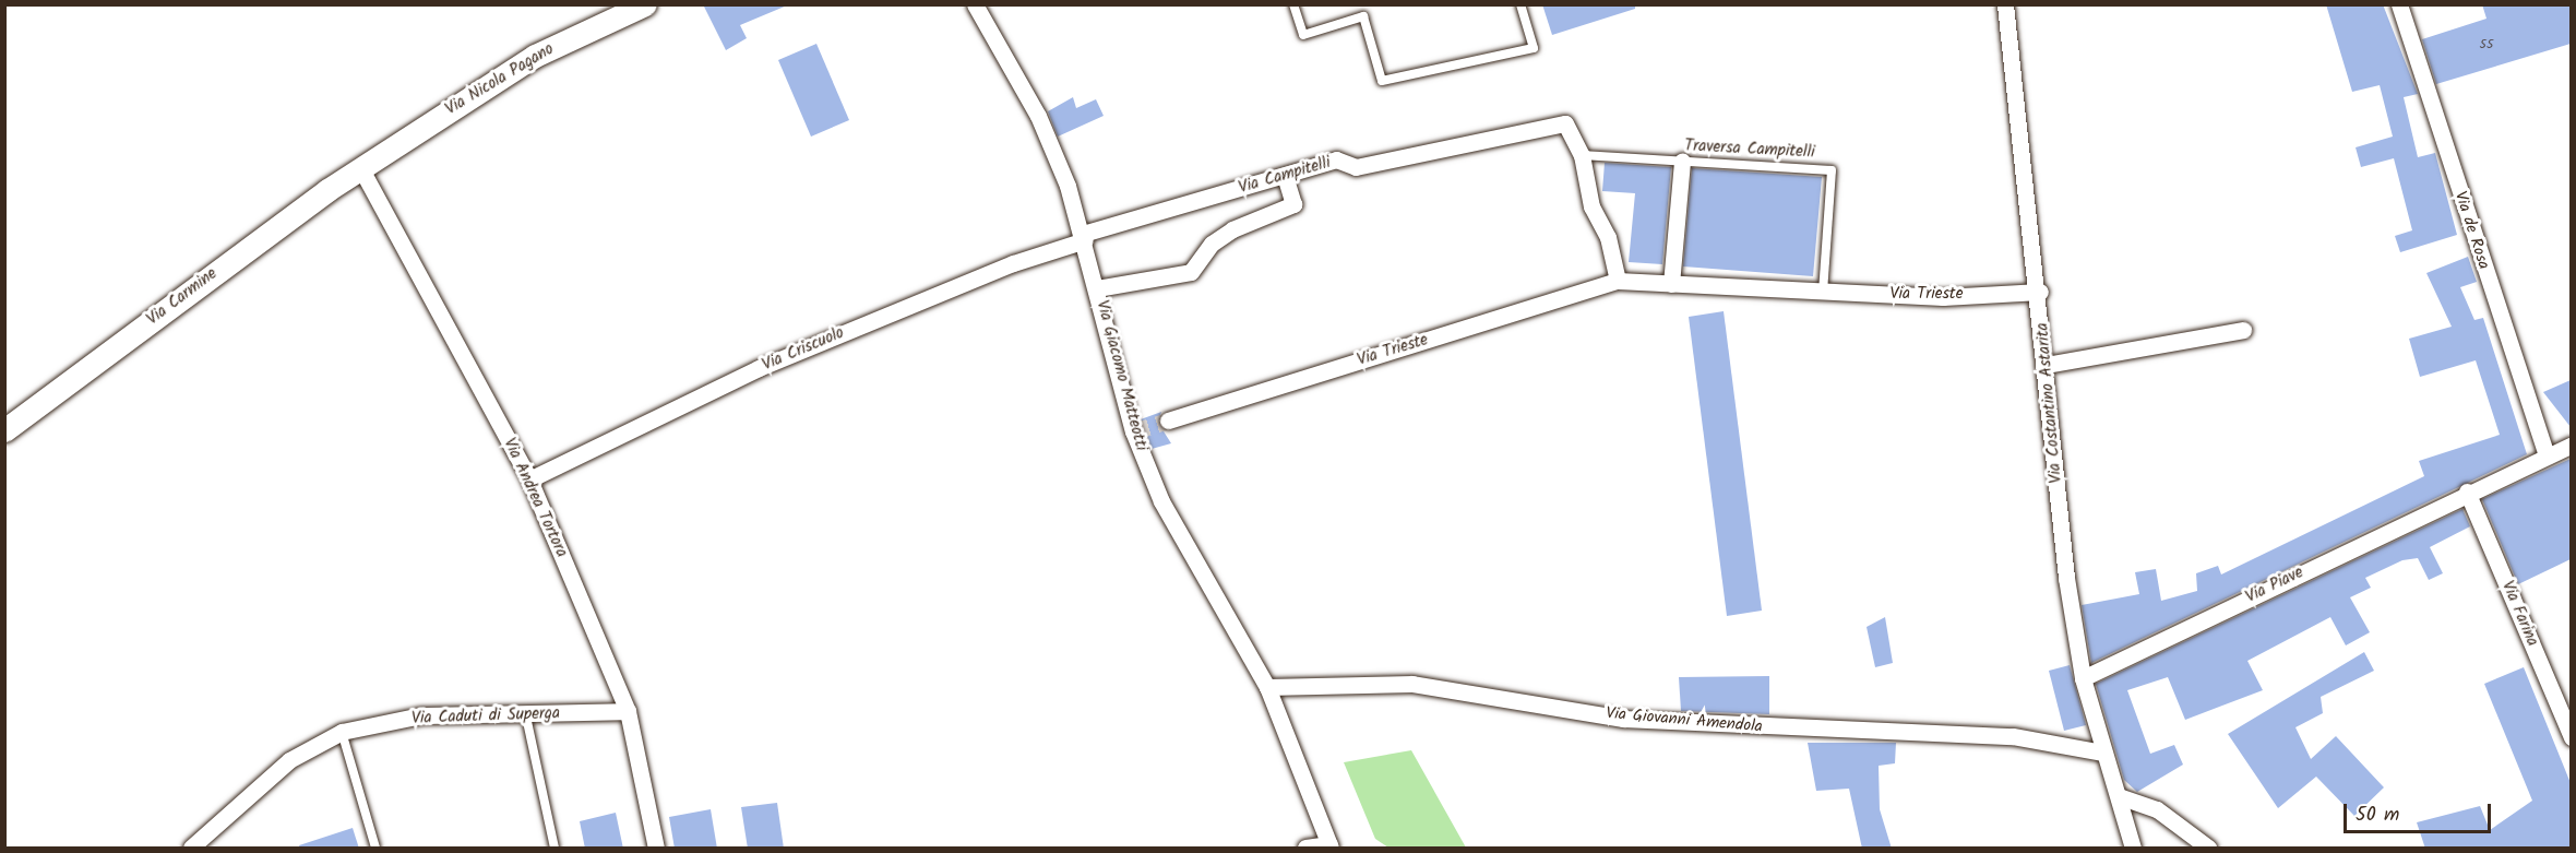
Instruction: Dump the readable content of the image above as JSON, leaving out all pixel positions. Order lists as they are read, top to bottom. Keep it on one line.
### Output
{"streets":{"street":["Via Nicola Pagano","Via Campitelli","Via de Rosa","Via Trieste","Via Carmine","Via Criscuolo","Via Giacomo Matteotti","Via Costantino Astarita","Via Andrea Tortora","Via Piave","Via Farina","Via Caduti di Superga","Via Giovanni Amendola"],"lane":["Traversa Campitelli"]},"crossings":[["Via Nicola Pagano","Via Carmine"],["Via Nicola Pagano","Via Andrea Tortora"],["Traversa Campitelli","Via Campitelli"],["Traversa Campitelli","Via Trieste"],["Via Campitelli","Via Criscuolo"],["Via Campitelli","Via Giacomo Matteotti"],["Via de Rosa","Via Piave"],["Via Trieste","Via Costantino Astarita"],["Via Carmine","Via Andrea Tortora"],["Via Criscuolo","Via Giacomo Matteotti"],["Via Criscuolo","Via Andrea Tortora"],["Via Giacomo Matteotti","Via Giovanni Amendola"],["Via Costantino Astarita","Via Piave"],["Via Costantino Astarita","Via Giovanni Amendola"],["Via Andrea Tortora","Via Caduti di Superga"],["Via Piave","Via Farina"]],"house_numbers":["55"],"scale_bar":"50 m"}
